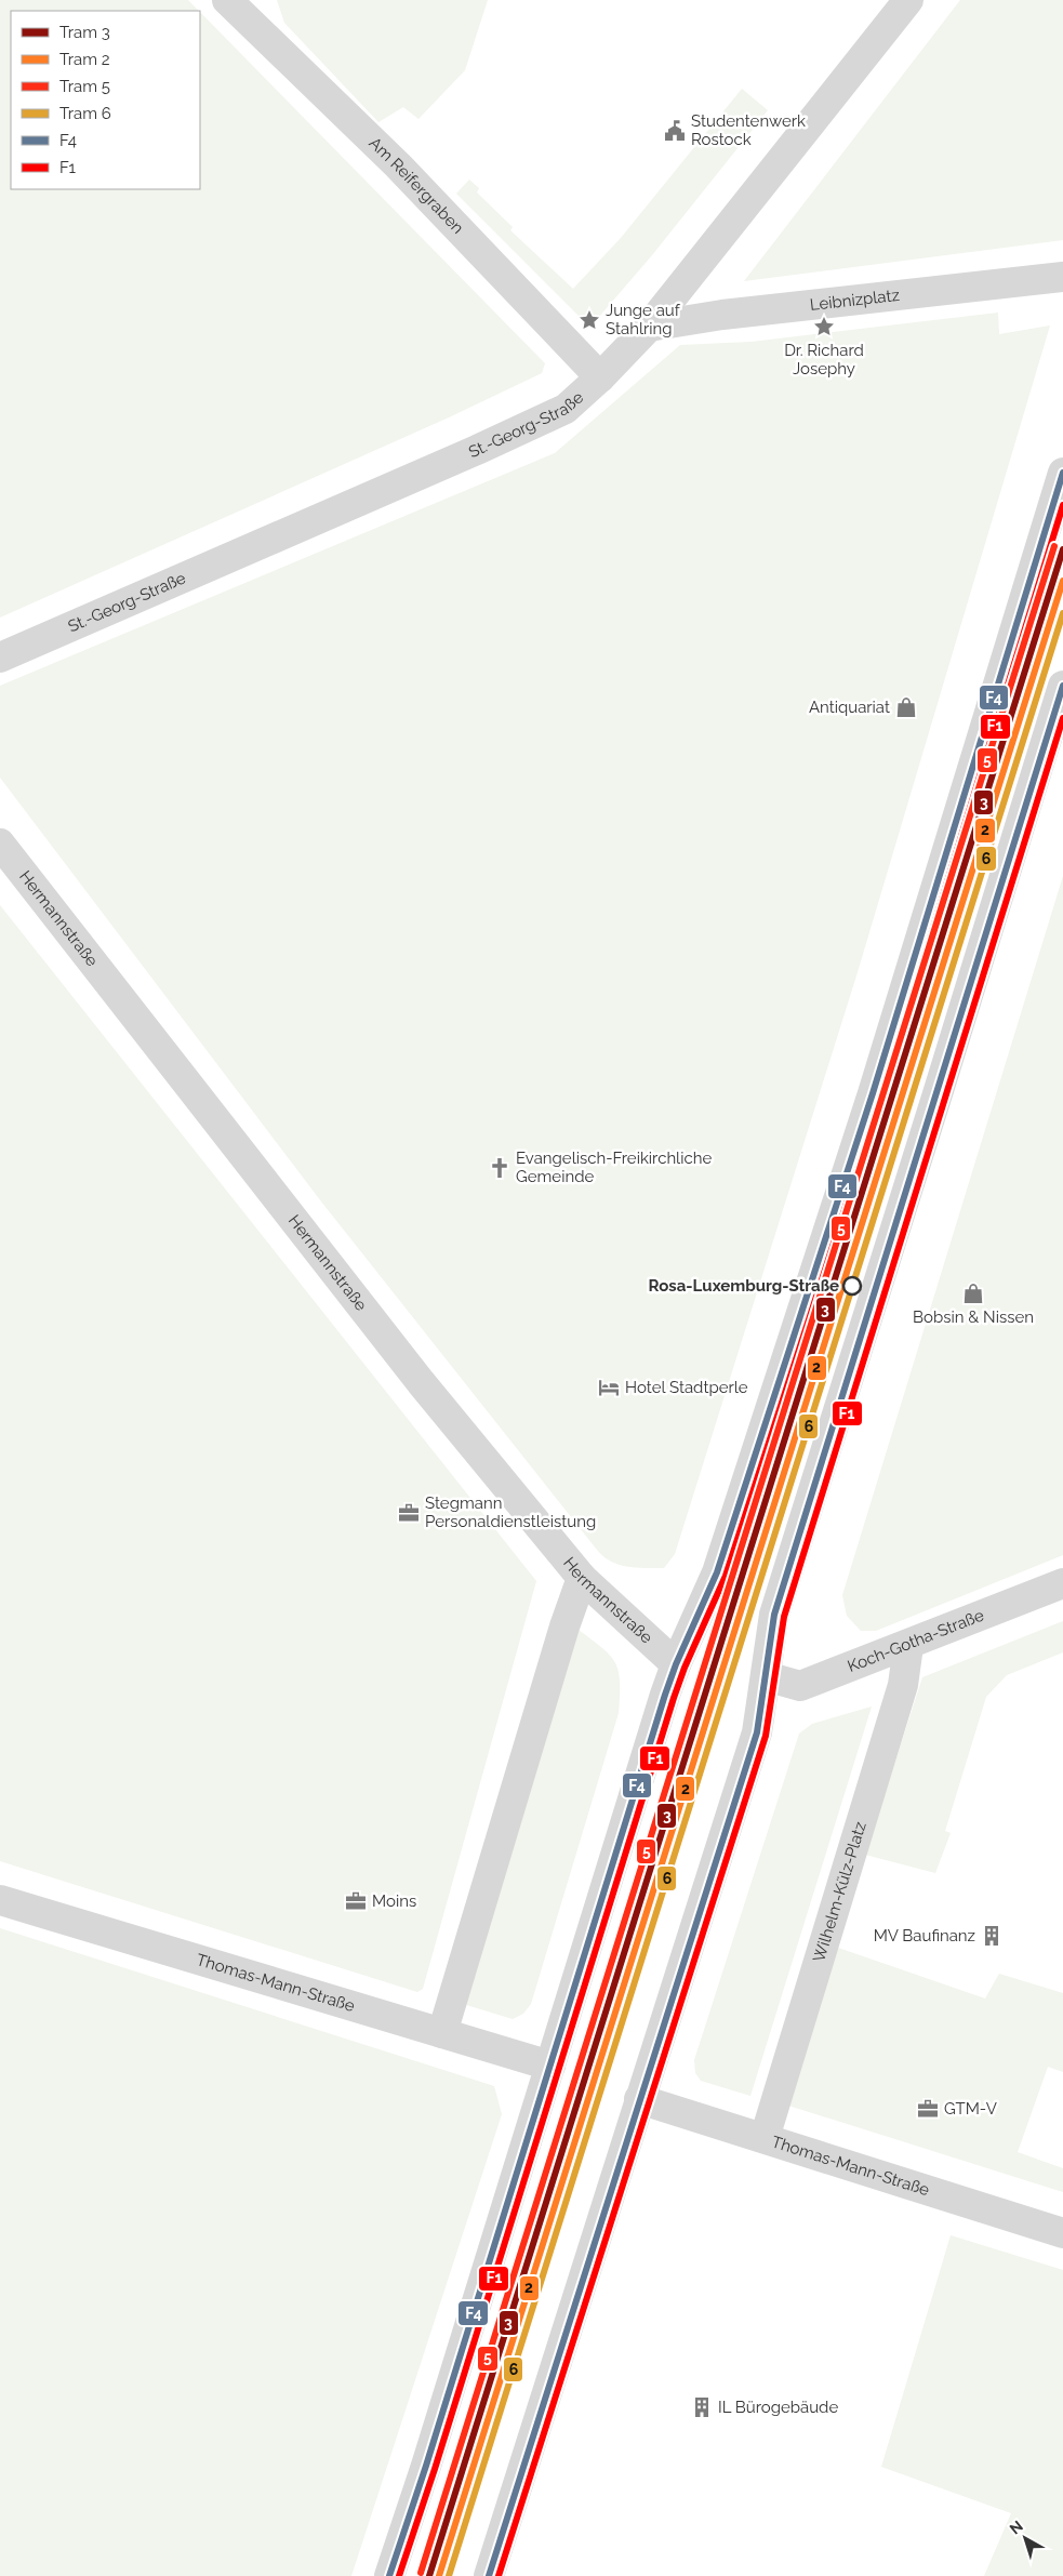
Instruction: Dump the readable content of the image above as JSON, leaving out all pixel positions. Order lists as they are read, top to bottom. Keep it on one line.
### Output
{"streets":{"street":["Am Reifergraben","Leibnizplatz","St.-Georg-Straße","Hermannstraße","Koch-Gotha-Straße","Wilhelm-Külz-Platz","Thomas-Mann-Straße"]},"crossings":[["Am Reifergraben","St.-Georg-Straße"],["Leibnizplatz","St.-Georg-Straße"],["Koch-Gotha-Straße","Wilhelm-Külz-Platz"],["Wilhelm-Külz-Platz","Thomas-Mann-Straße"]],"places":{"public building":["Studentenwerk Rostock"],"place":["Junge auf Stahlring","Dr. Richard Josephy"],"shop":["Antiquariat","Bobsin & Nissen"],"church":["Evangelisch-Freikirchliche Gemeinde"],"other":["Rosa-Luxemburg-Straße"],"hotel":["Hotel Stadtperle"],"office":["Stegmann Personaldienstleistung","Moins","GTM-V"],"building":["MV Baufinanz","IL Bürogebäude"]},"lines":["transit line F4","transit line F1","tram line 5","tram line 3","tram line 2","tram line 6"],"legend":["Tram 3","Tram 2","Tram 5","Tram 6","F4","F1"],"north":"top left"}
